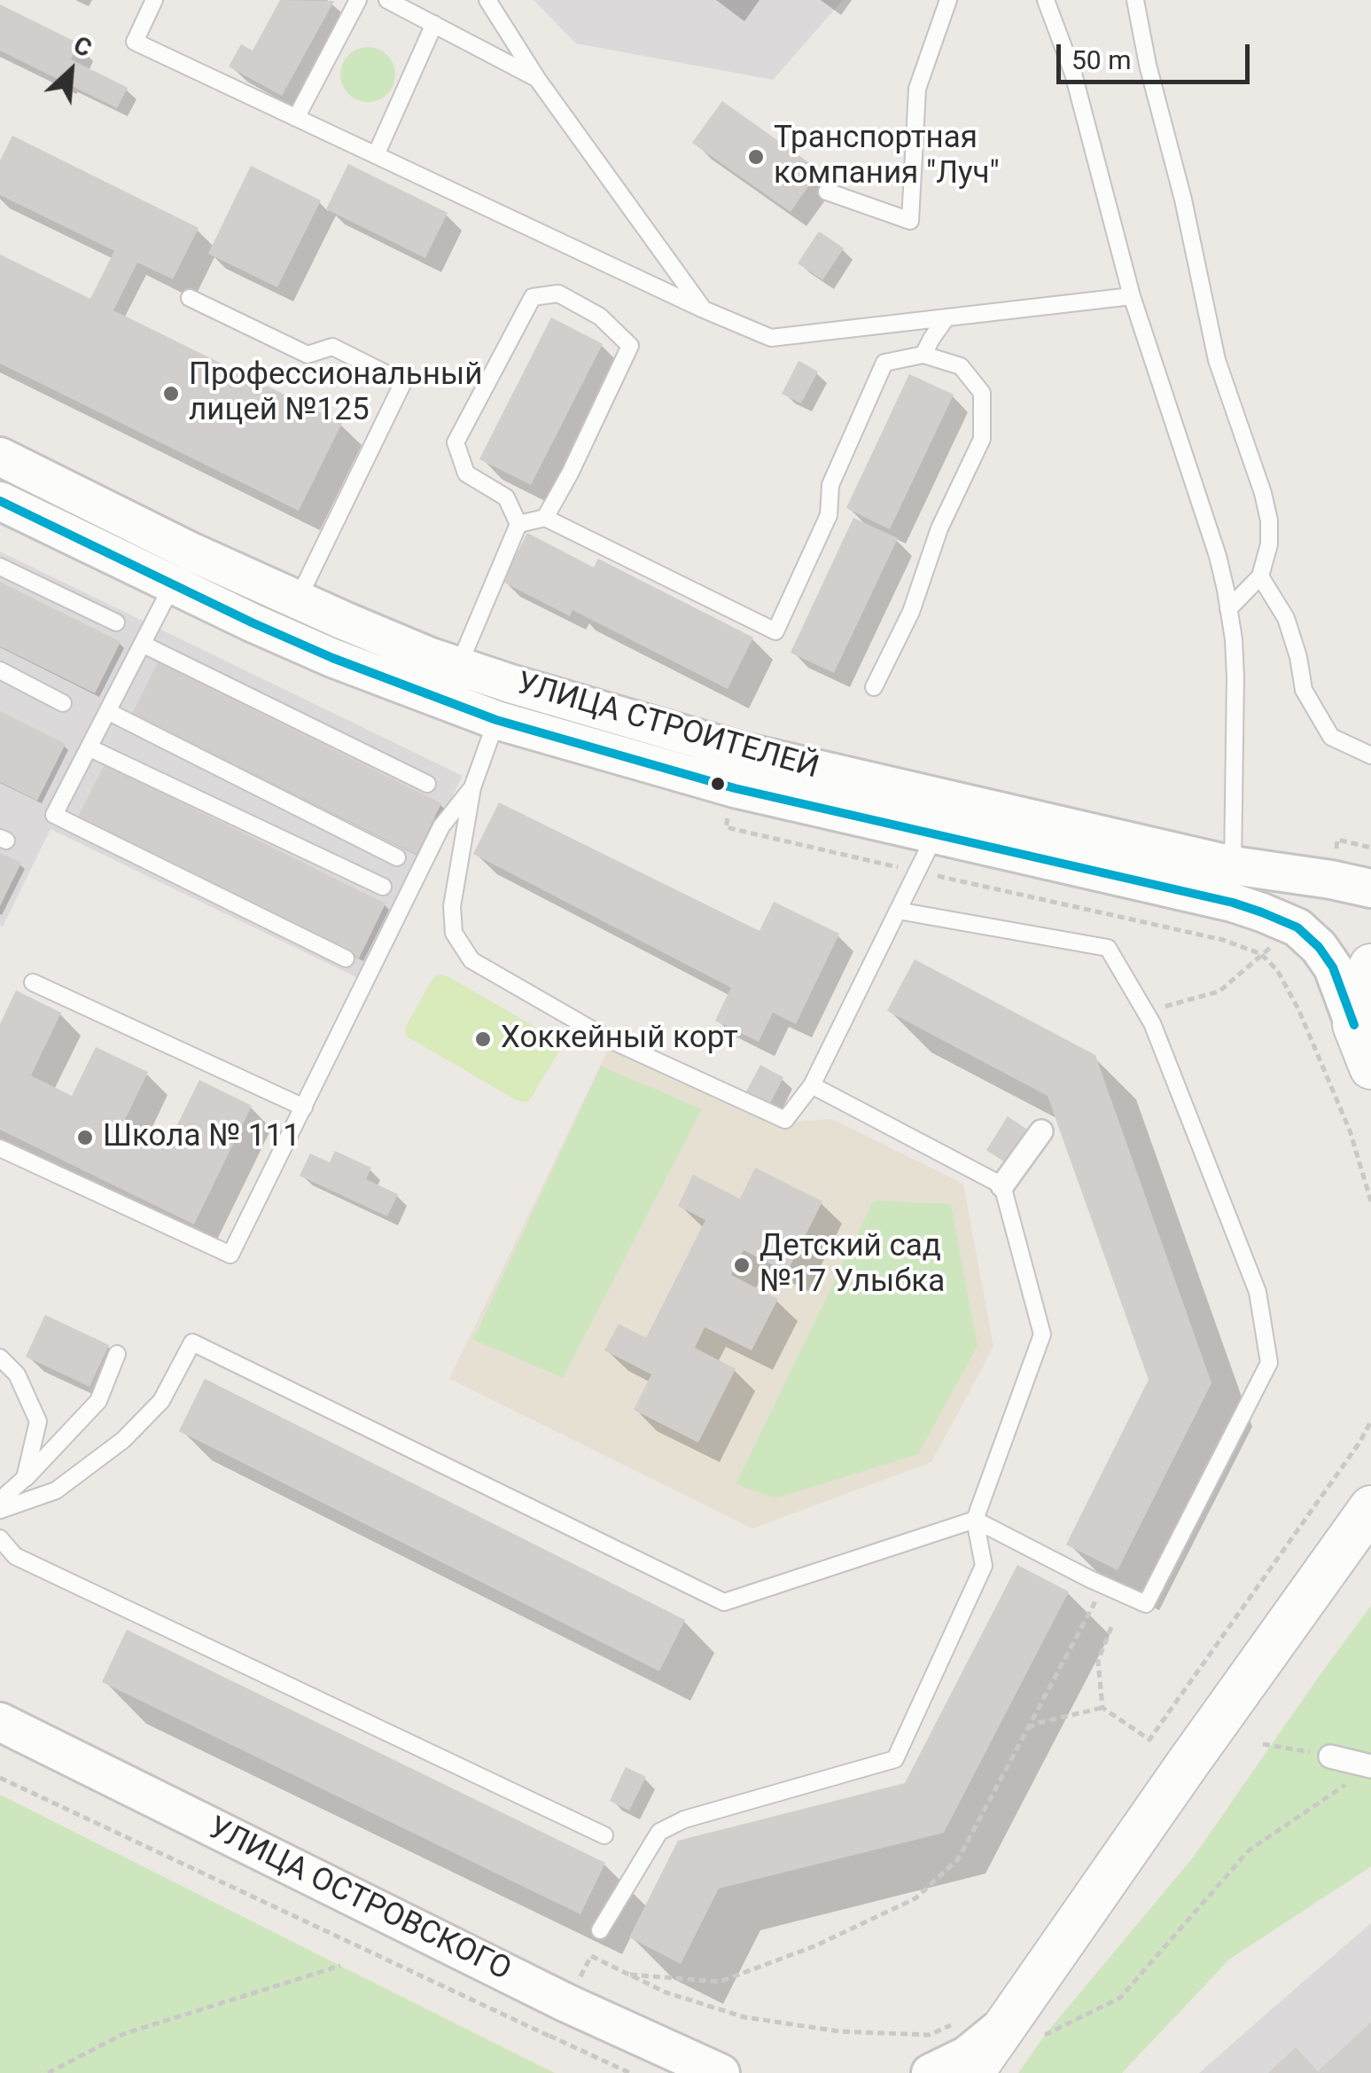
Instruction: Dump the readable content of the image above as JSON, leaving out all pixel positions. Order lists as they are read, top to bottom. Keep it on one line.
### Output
{"streets":{"street":["УЛИЦА СТРОИТЕЛЕЙ","УЛИЦА ОСТРОВСКОГО"]},"places":["Транспортная компания \"Луч\"","Профессиональный лицей №125","Хоккейный корт","Школа № 111","Детский сад №17 Улыбка"],"scale_bar":"50 m","north":"top right"}
